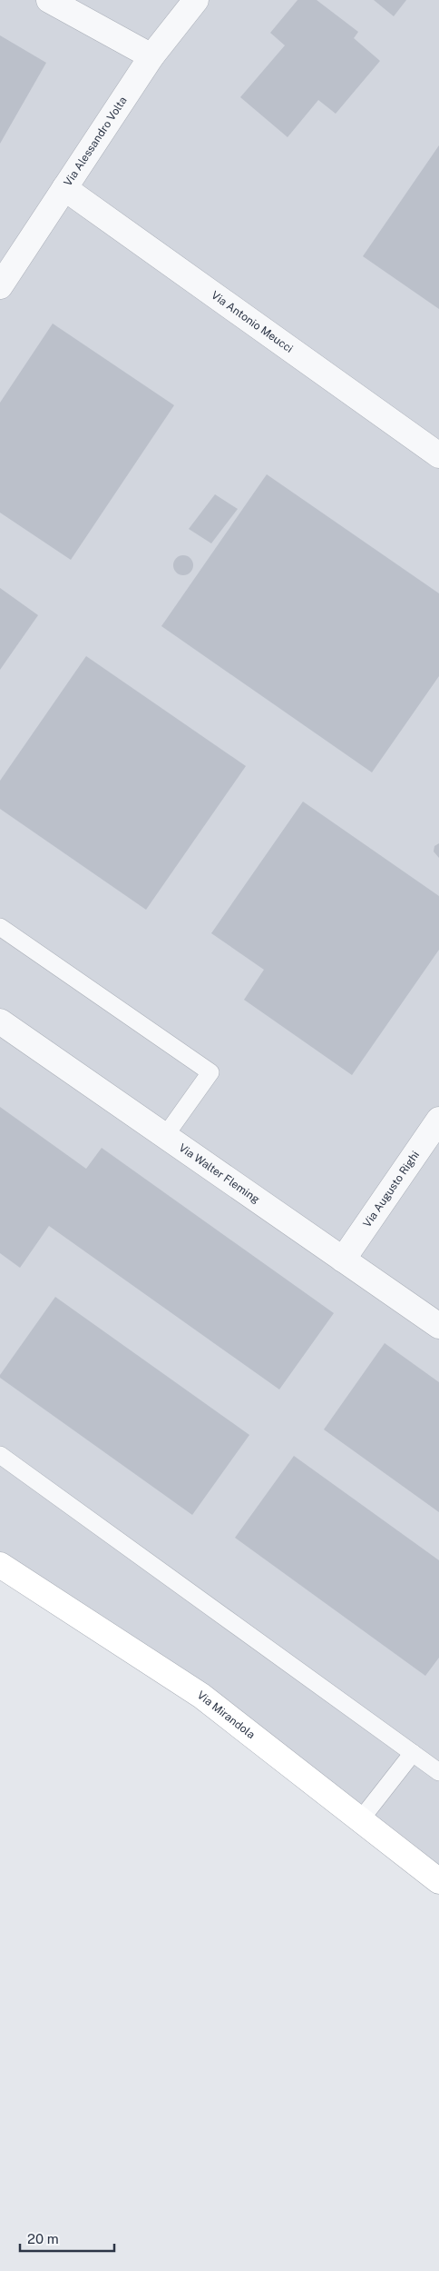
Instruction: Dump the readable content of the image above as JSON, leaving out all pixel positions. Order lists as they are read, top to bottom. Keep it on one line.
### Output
{"streets":{"street":["Via Alessandro Volta","Via Antonio Meucci","Via Walter Fleming","Via Augusto Righi","Via Mirandola"]},"crossings":[["Via Alessandro Volta","Via Antonio Meucci"],["Via Walter Fleming","Via Augusto Righi"]],"scale_bar":"20 m"}
